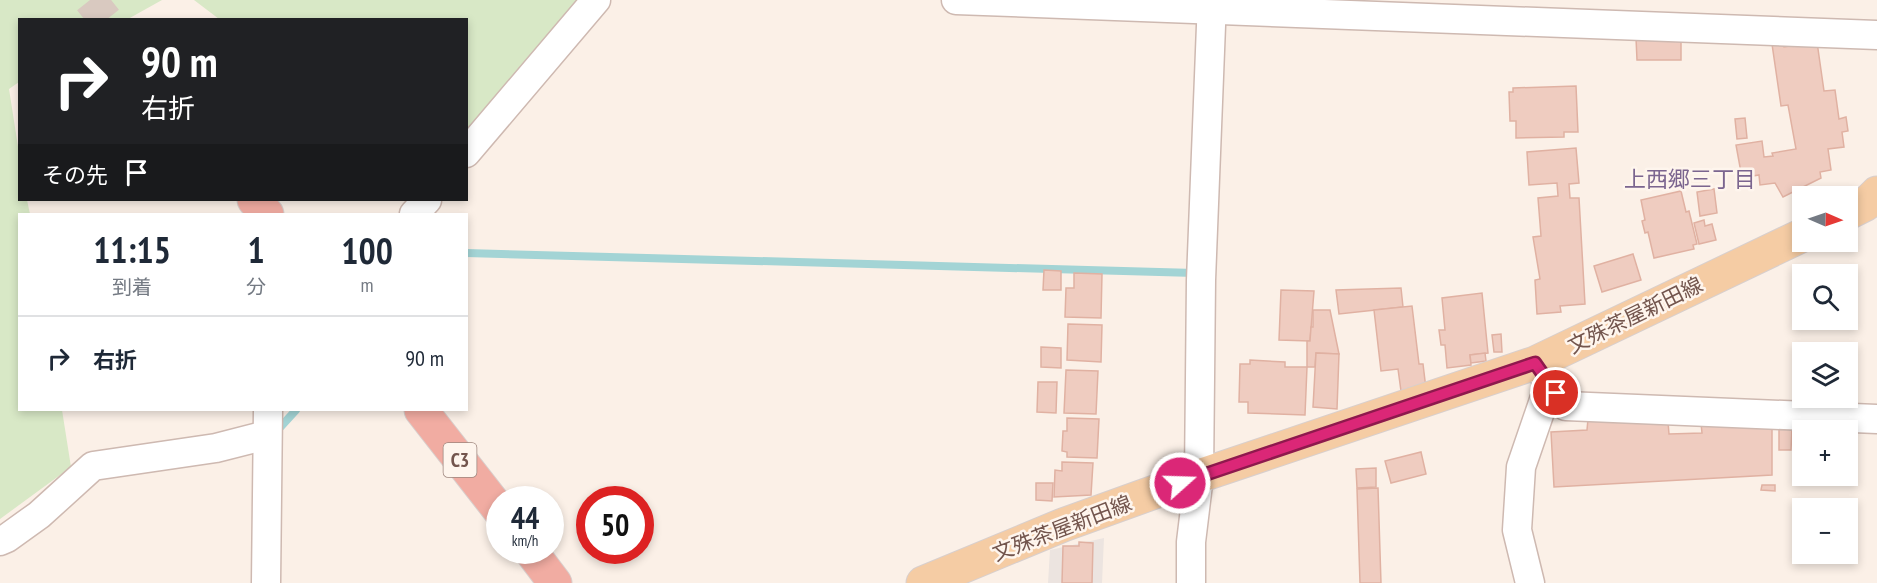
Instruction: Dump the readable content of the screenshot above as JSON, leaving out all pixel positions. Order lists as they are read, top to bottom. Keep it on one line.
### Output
{"streets":{"highway":["C3"],"main road":["文殊茶屋新田線"]},"districts":["上西郷三丁目"],"north":"right","page":{"turn":["90 m","右折"],"then":"その先","map_buttons":["+","−"],"eta":["11:15","到着","1","分","100","m"],"list":[{"name":"右折","value":"90 m"}],"speed":"44 km/h","limit":"50"}}
